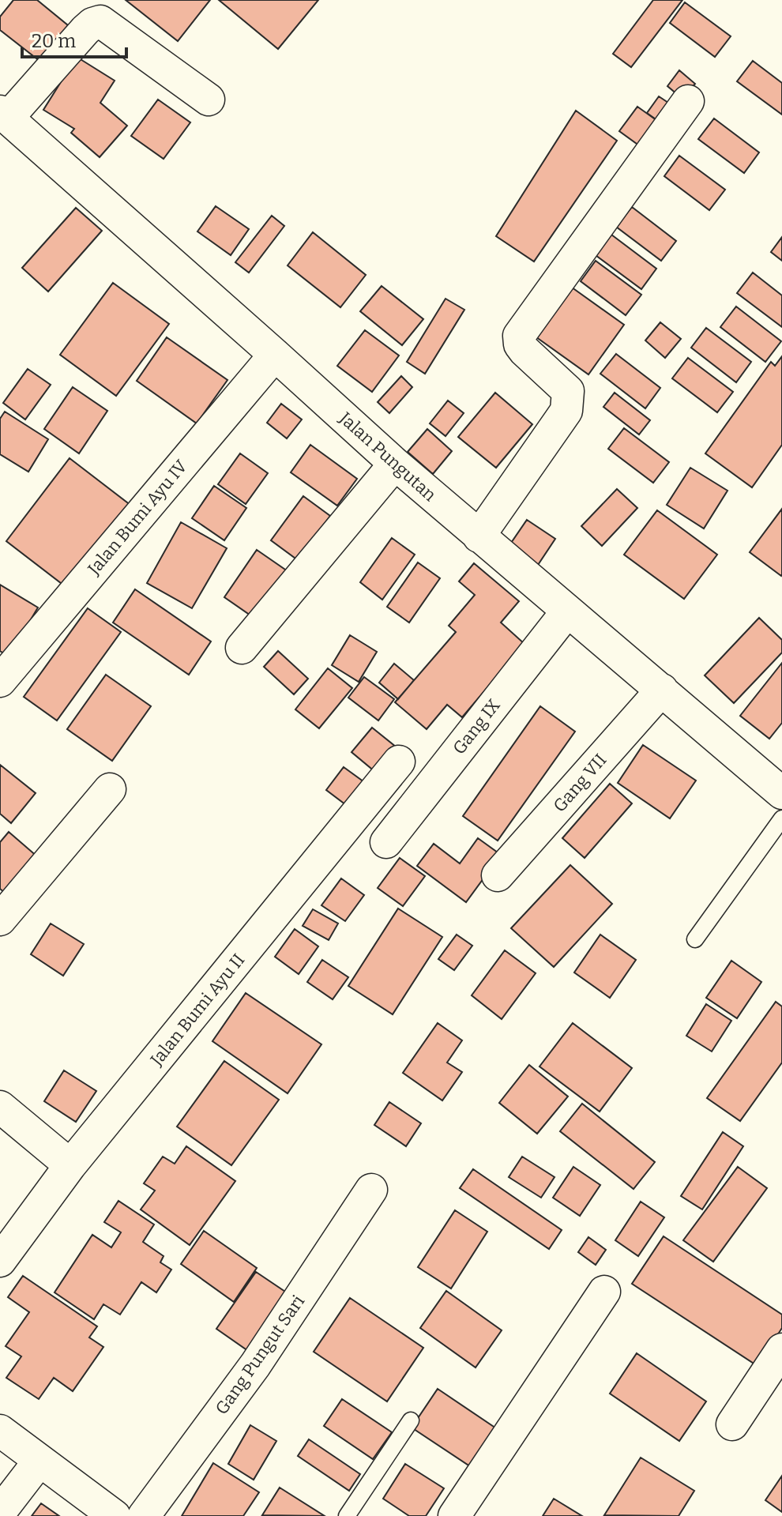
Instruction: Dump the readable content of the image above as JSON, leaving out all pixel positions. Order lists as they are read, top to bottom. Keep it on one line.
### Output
{"streets":{"street":["Jalan Pungutan","Jalan Bumi Ayu IV","Gang IX","Gang VII","Jalan Bumi Ayu II","Gang Pungut Sari"]},"crossings":[["Jalan Pungutan","Jalan Bumi Ayu IV"],["Jalan Pungutan","Gang IX"],["Jalan Pungutan","Gang VII"]],"scale_bar":"20 m"}
